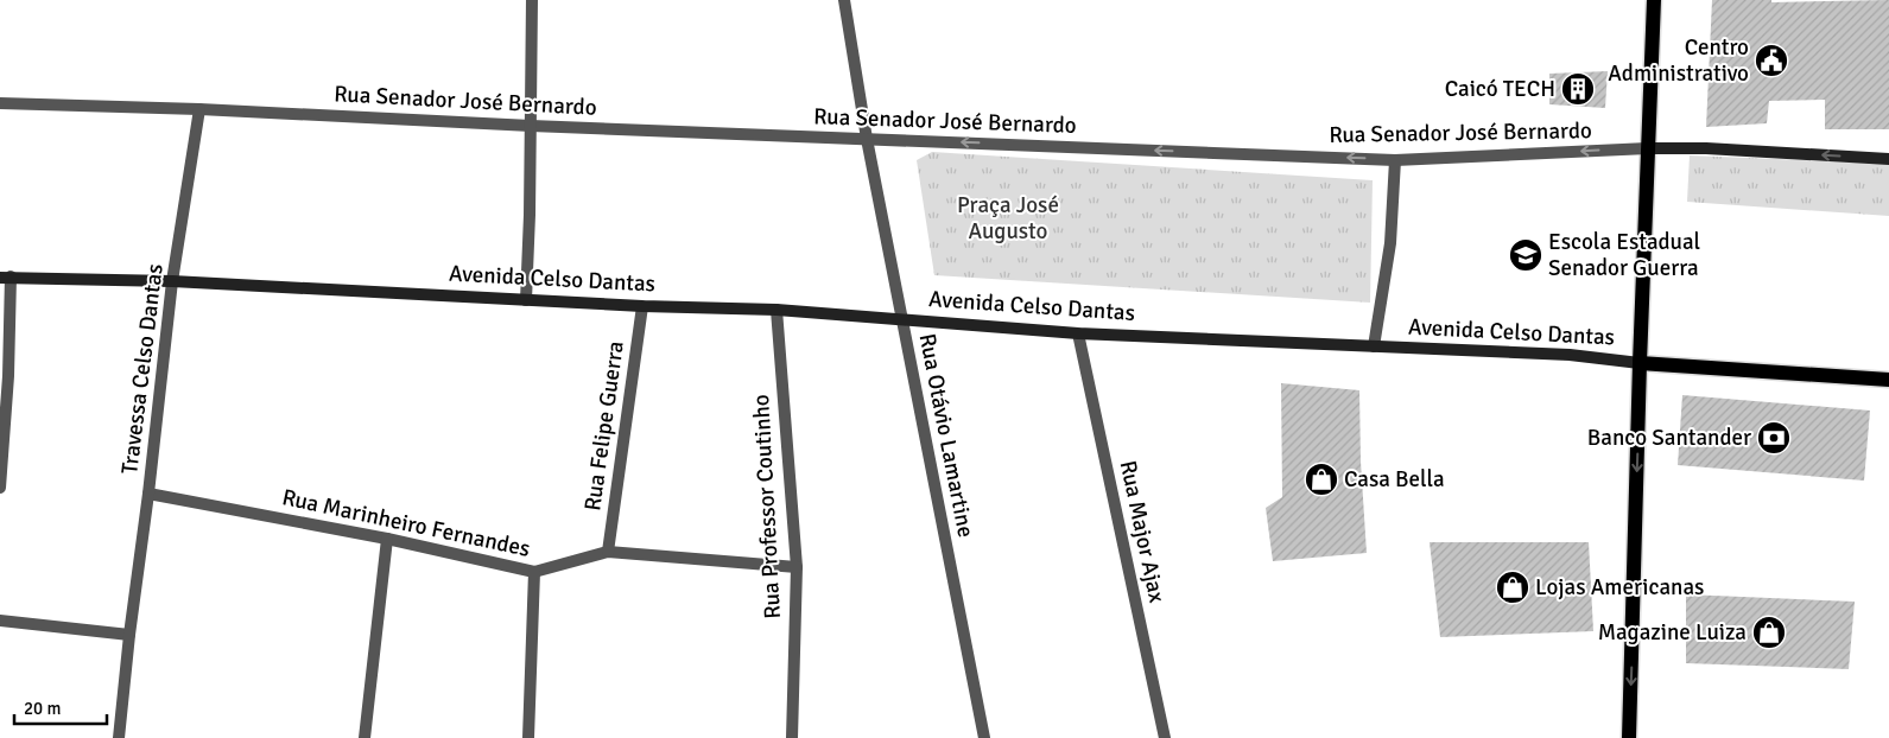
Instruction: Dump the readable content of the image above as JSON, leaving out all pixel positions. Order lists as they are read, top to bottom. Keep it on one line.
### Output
{"streets":{"main road":["Rua Senador José Bernardo","Avenida Celso Dantas"],"street":["Travessa Celso Dantas","Rua Felipe Guerra","Rua Otávio Lamartine","Rua Professor Coutinho","Rua Marinheiro Fernandes","Rua Major Ajax"]},"crossings":[["Rua Senador José Bernardo","Travessa Celso Dantas"],["Rua Senador José Bernardo","Rua Otávio Lamartine"],["Avenida Celso Dantas","Travessa Celso Dantas"],["Avenida Celso Dantas","Rua Felipe Guerra"],["Avenida Celso Dantas","Rua Otávio Lamartine"],["Avenida Celso Dantas","Rua Professor Coutinho"],["Avenida Celso Dantas","Rua Major Ajax"],["Travessa Celso Dantas","Rua Marinheiro Fernandes"],["Rua Felipe Guerra","Rua Marinheiro Fernandes"],["Rua Professor Coutinho","Rua Marinheiro Fernandes"]],"one_way":["Rua Senador José Bernardo"],"parks":["Praça José Augusto"],"places":{"public building":["Centro Administrativo"],"building":["Caicó TECH"],"school or university":["Escola Estadual Senador Guerra"],"bank":["Banco Santander"],"shop":["Casa Bella","Lojas Americanas","Magazine Luiza"]},"scale_bar":"20 m"}
